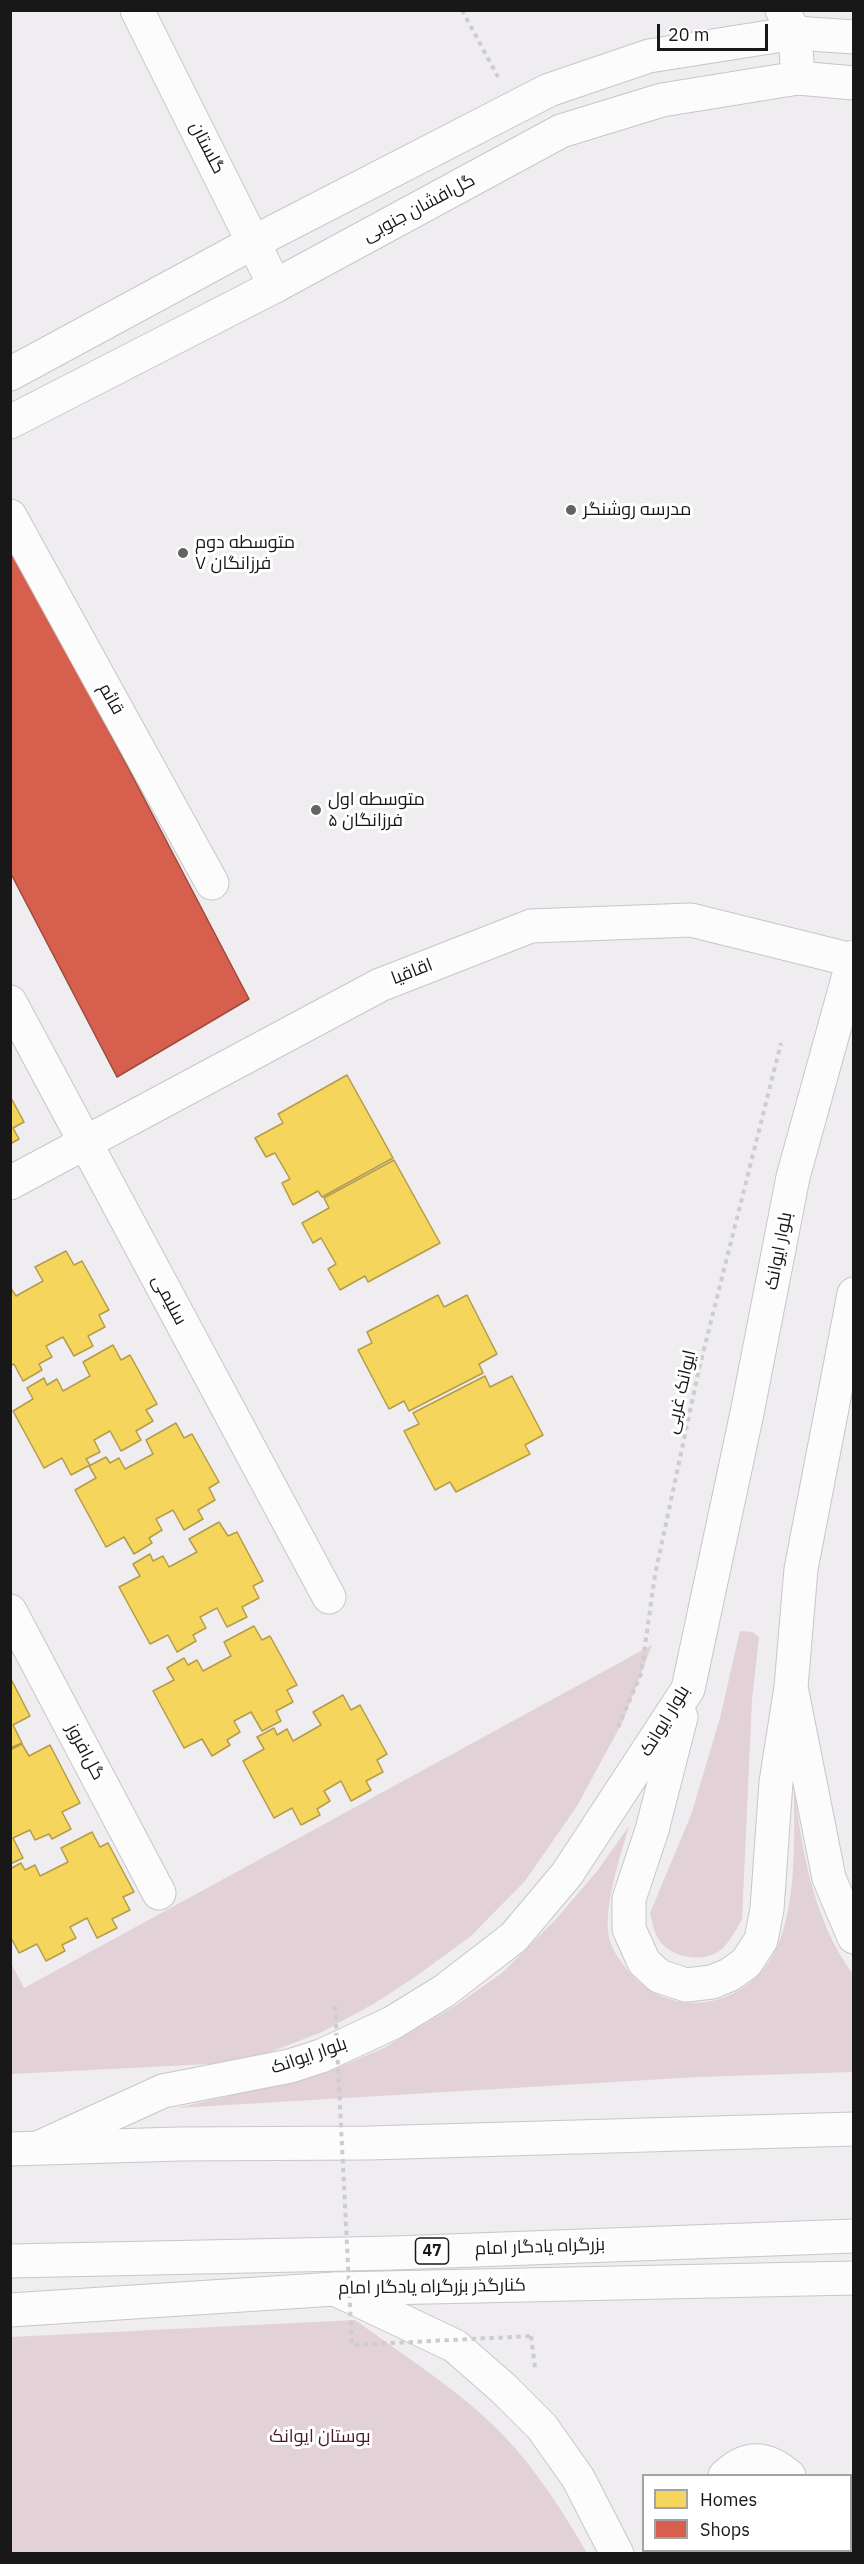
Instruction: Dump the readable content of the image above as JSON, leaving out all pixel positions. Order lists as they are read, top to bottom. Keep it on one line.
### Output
{"streets":{"main road":["گلستان","گل‌افشان جنوبی","قائم","اقاقیا","بلوار ایوانک","سلیمی","گل‌افروز","بزرگراه یادگار امام","47","کنارگذر بزرگراه یادگار امام"],"path":["ایوانک غربی"]},"crossings":[["گلستان","گل‌افشان جنوبی"],["اقاقیا","بلوار ایوانک"],["اقاقیا","سلیمی"]],"parks":["بوستان ایوانک"],"places":["مدرسه روشنگر","متوسطه دوم فرزانگان ۷","متوسطه اول فرزانگان ۵"],"legend":["Homes","Shops"],"scale_bar":"20 m"}
